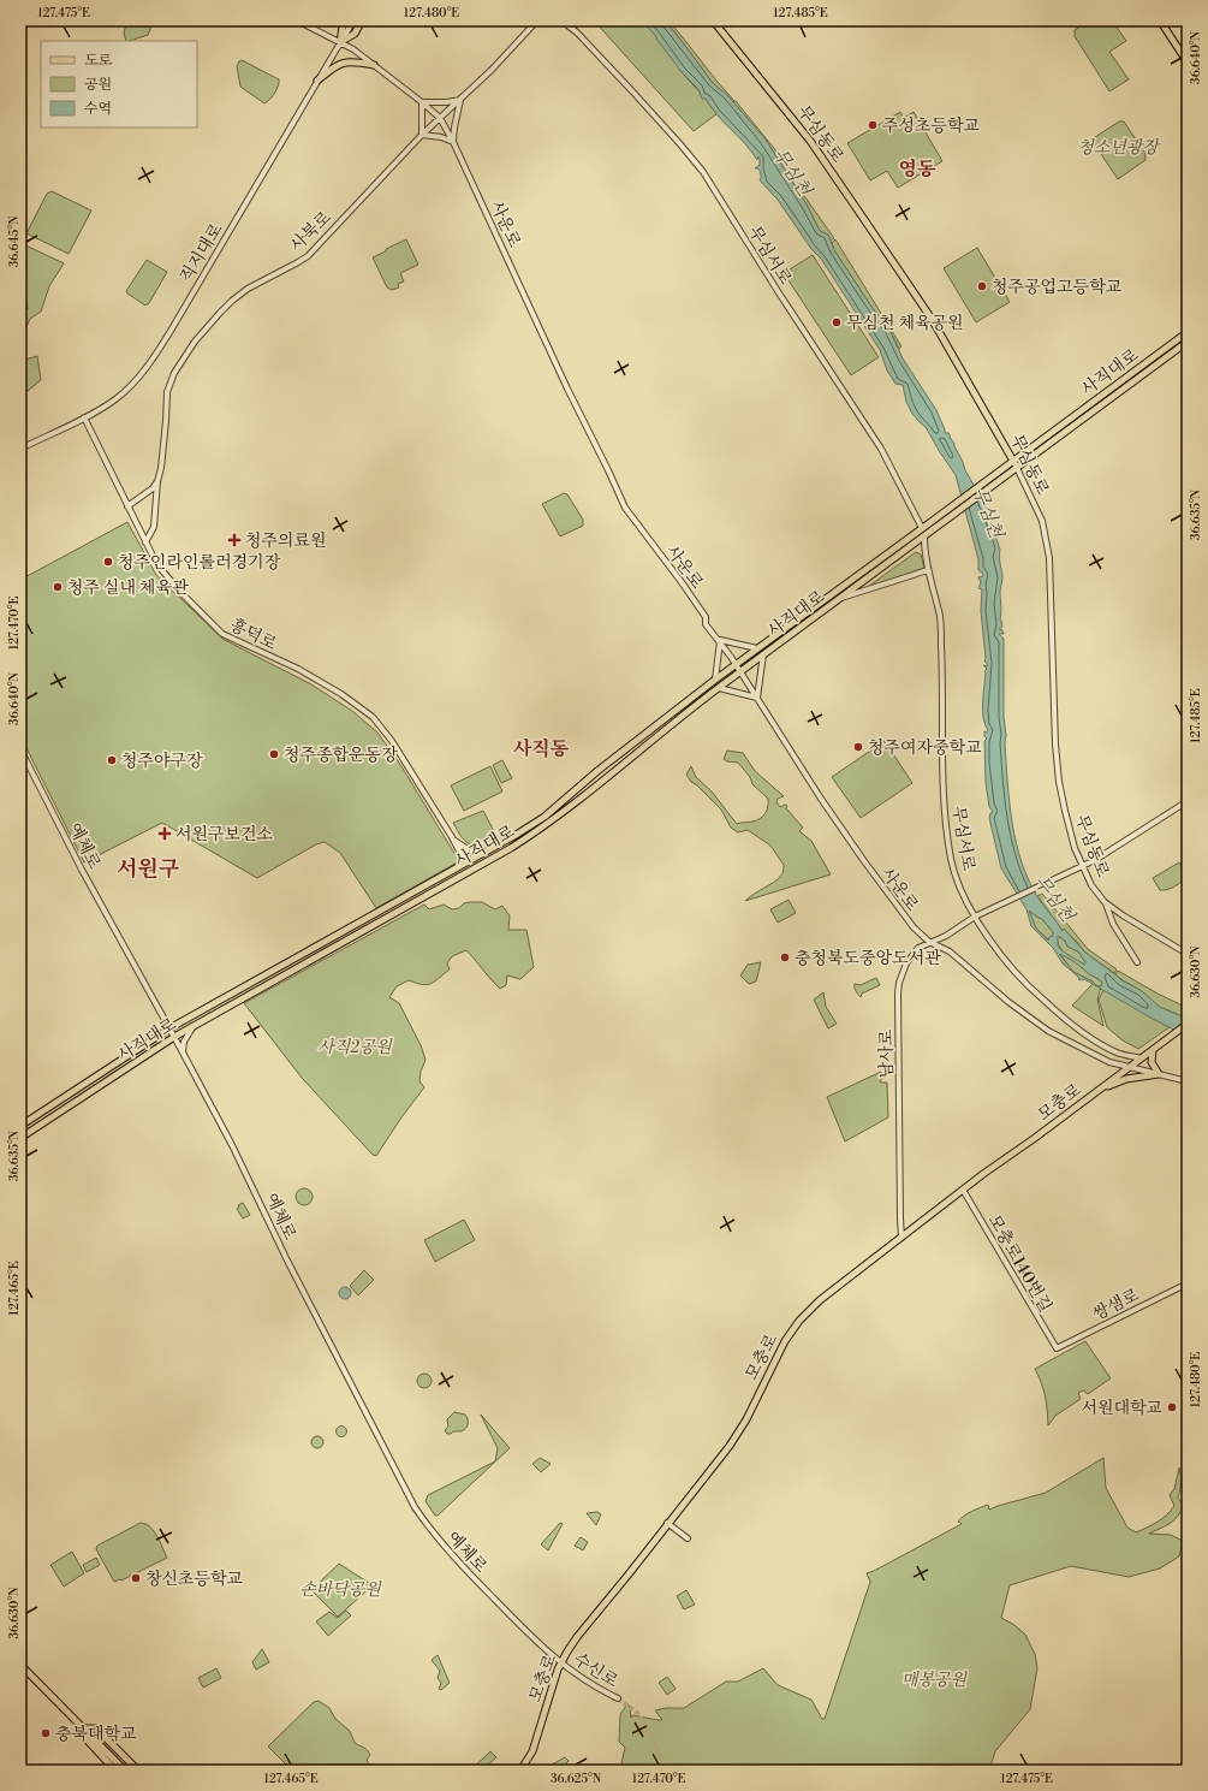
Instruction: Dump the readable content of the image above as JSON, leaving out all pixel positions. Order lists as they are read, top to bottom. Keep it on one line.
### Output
{"streets":{"main road":["무심동로","사직대로","모충로"],"street":["사운로","사북로","직지대로","무심서로","흥덕로","예체로","남사로","모충로140번길","쌍샘로","수신로"]},"crossings":[["무심동로","사직대로"],["무심동로","남사로"],["사운로","사북로"],["사운로","직지대로"],["사운로","사직대로"],["사운로","남사로"],["사운로","모충로"],["사북로","흥덕로"],["직지대로","흥덕로"],["무심서로","사직대로"],["무심서로","남사로"],["무심서로","모충로"],["사직대로","흥덕로"],["사직대로","예체로"],["예체로","모충로"],["예체로","수신로"],["남사로","모충로"],["모충로","모충로140번길"],["모충로","수신로"],["모충로140번길","쌍샘로"]],"districts":["영동","사직동","서원구"],"water":["무심천"],"parks":["청소년광장","사직2공원","손바닥공원","매봉공원"],"places":{"other":["주성초등학교","청주공업고등학교","무심천 체육공원","청주인라인롤러경기장","청주 실내 체육관","청주여자중학교","청주종합운동장","청주야구장","충청북도중앙도서관","서원대학교","창신초등학교","충북대학교"],"health":["청주의료원","서원구보건소"]},"legend":["도로","공원","수역"],"coordinates":["127.475°E","127.480°E","127.485°E","36.640°N","36.645°N","36.635°N","127.470°E","36.630°N","127.465°E","36.625°N"]}
